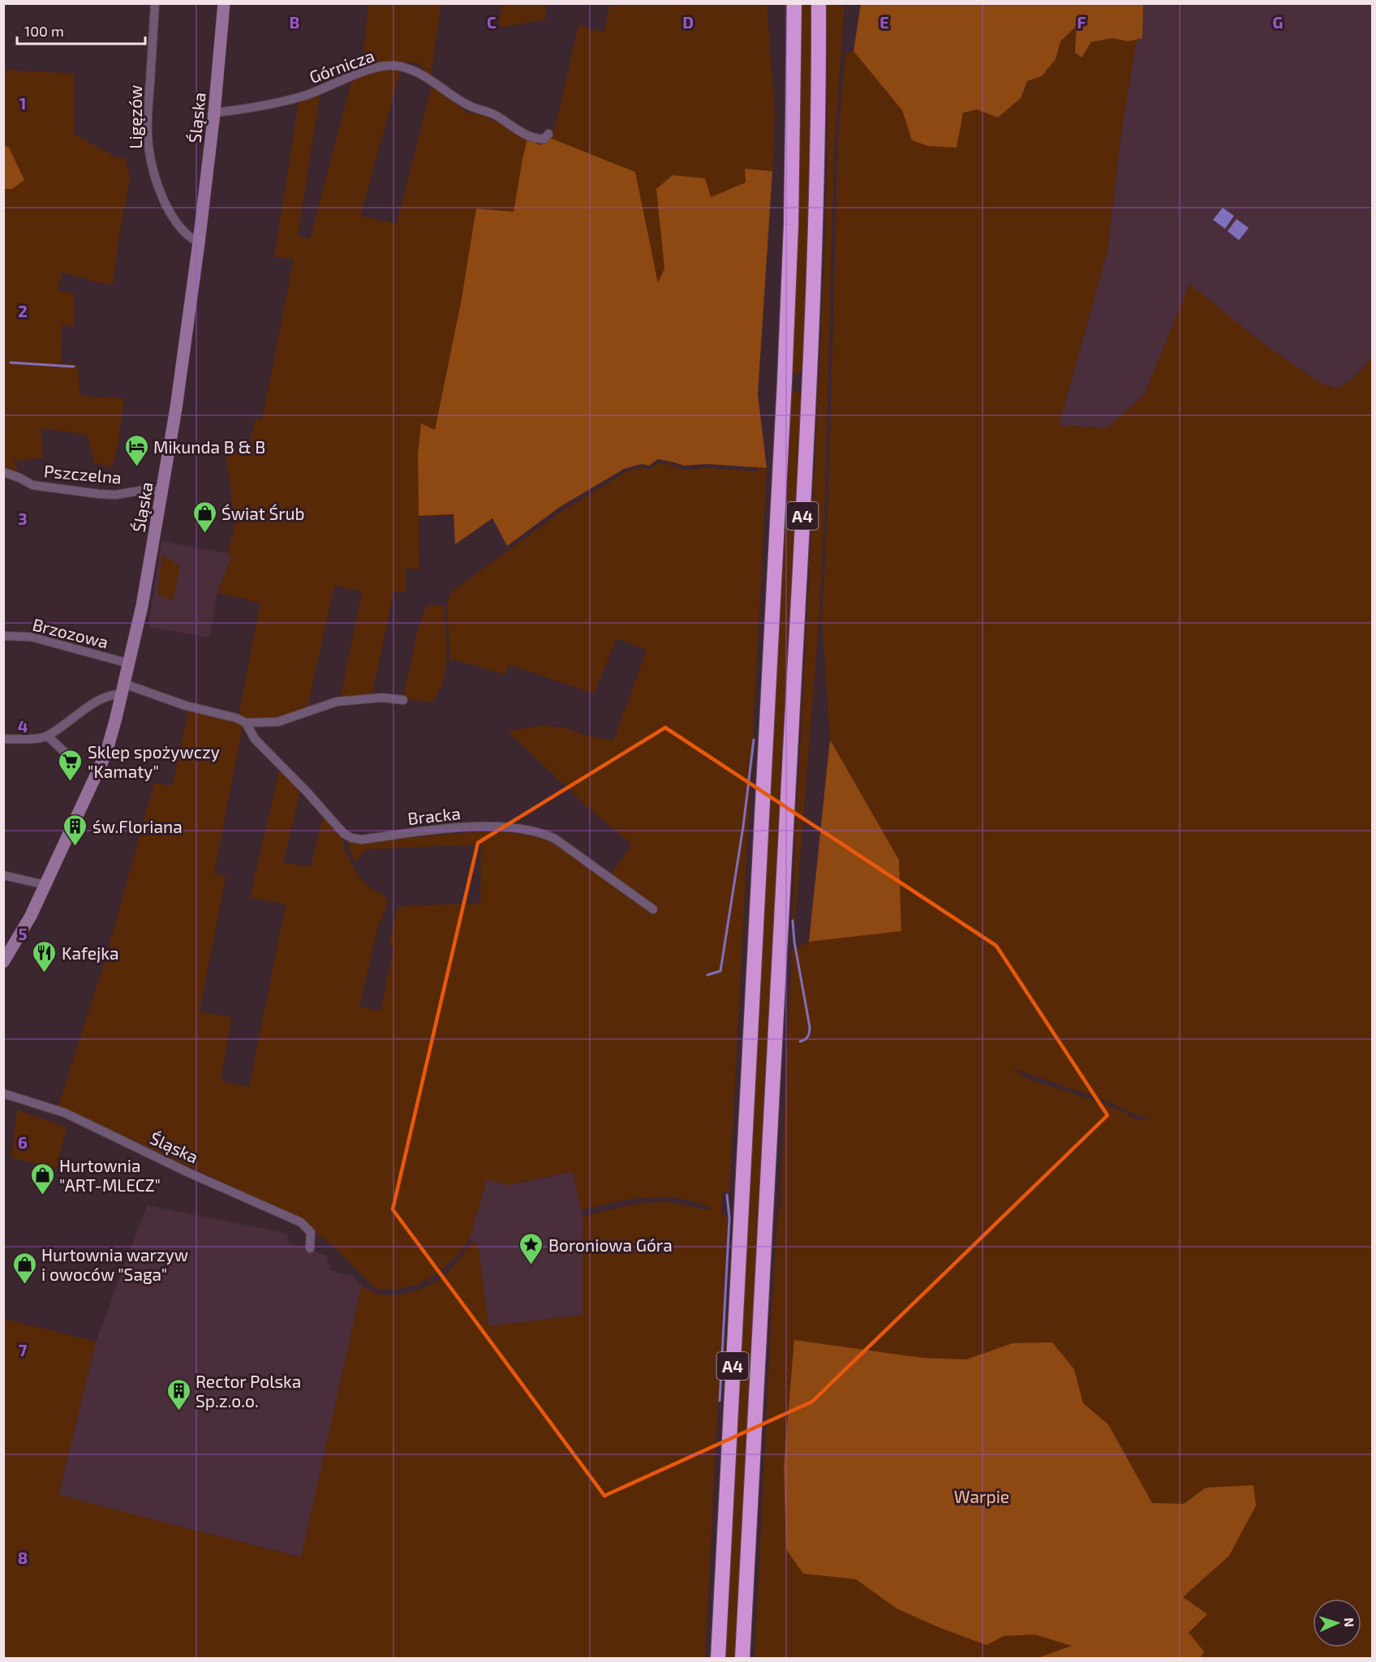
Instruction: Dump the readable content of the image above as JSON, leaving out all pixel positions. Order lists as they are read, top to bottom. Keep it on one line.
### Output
{"streets":{"highway":["A4"],"main road":["Śląska"],"street":["Górnicza","Ligęzów","Pszczelna","Brzozowa","Bracka"]},"crossings":[["Górnicza","Śląska"],["Ligęzów","Śląska"],["Śląska","Pszczelna"],["Śląska","Brzozowa"]],"parks":["Warpie"],"places":{"hotel":["Mikunda B & B"],"shop":["Świat Śrub","Hurtownia \"ART-MLECZ\"","Hurtownia warzyw i owoców \"Saga\""],"supermarket":["Sklep spożywczy \"Kamaty\""],"building":["św.Floriana","Rector Polska Sp.z.o.o."],"restaurant":["Kafejka"],"place":["Boroniowa Góra"]},"scale_bar":"100 m","north":"right","grid":{"columns":["B","C","D","E","F","G"],"rows":["1","2","3","4","5","6","7","8"]}}
